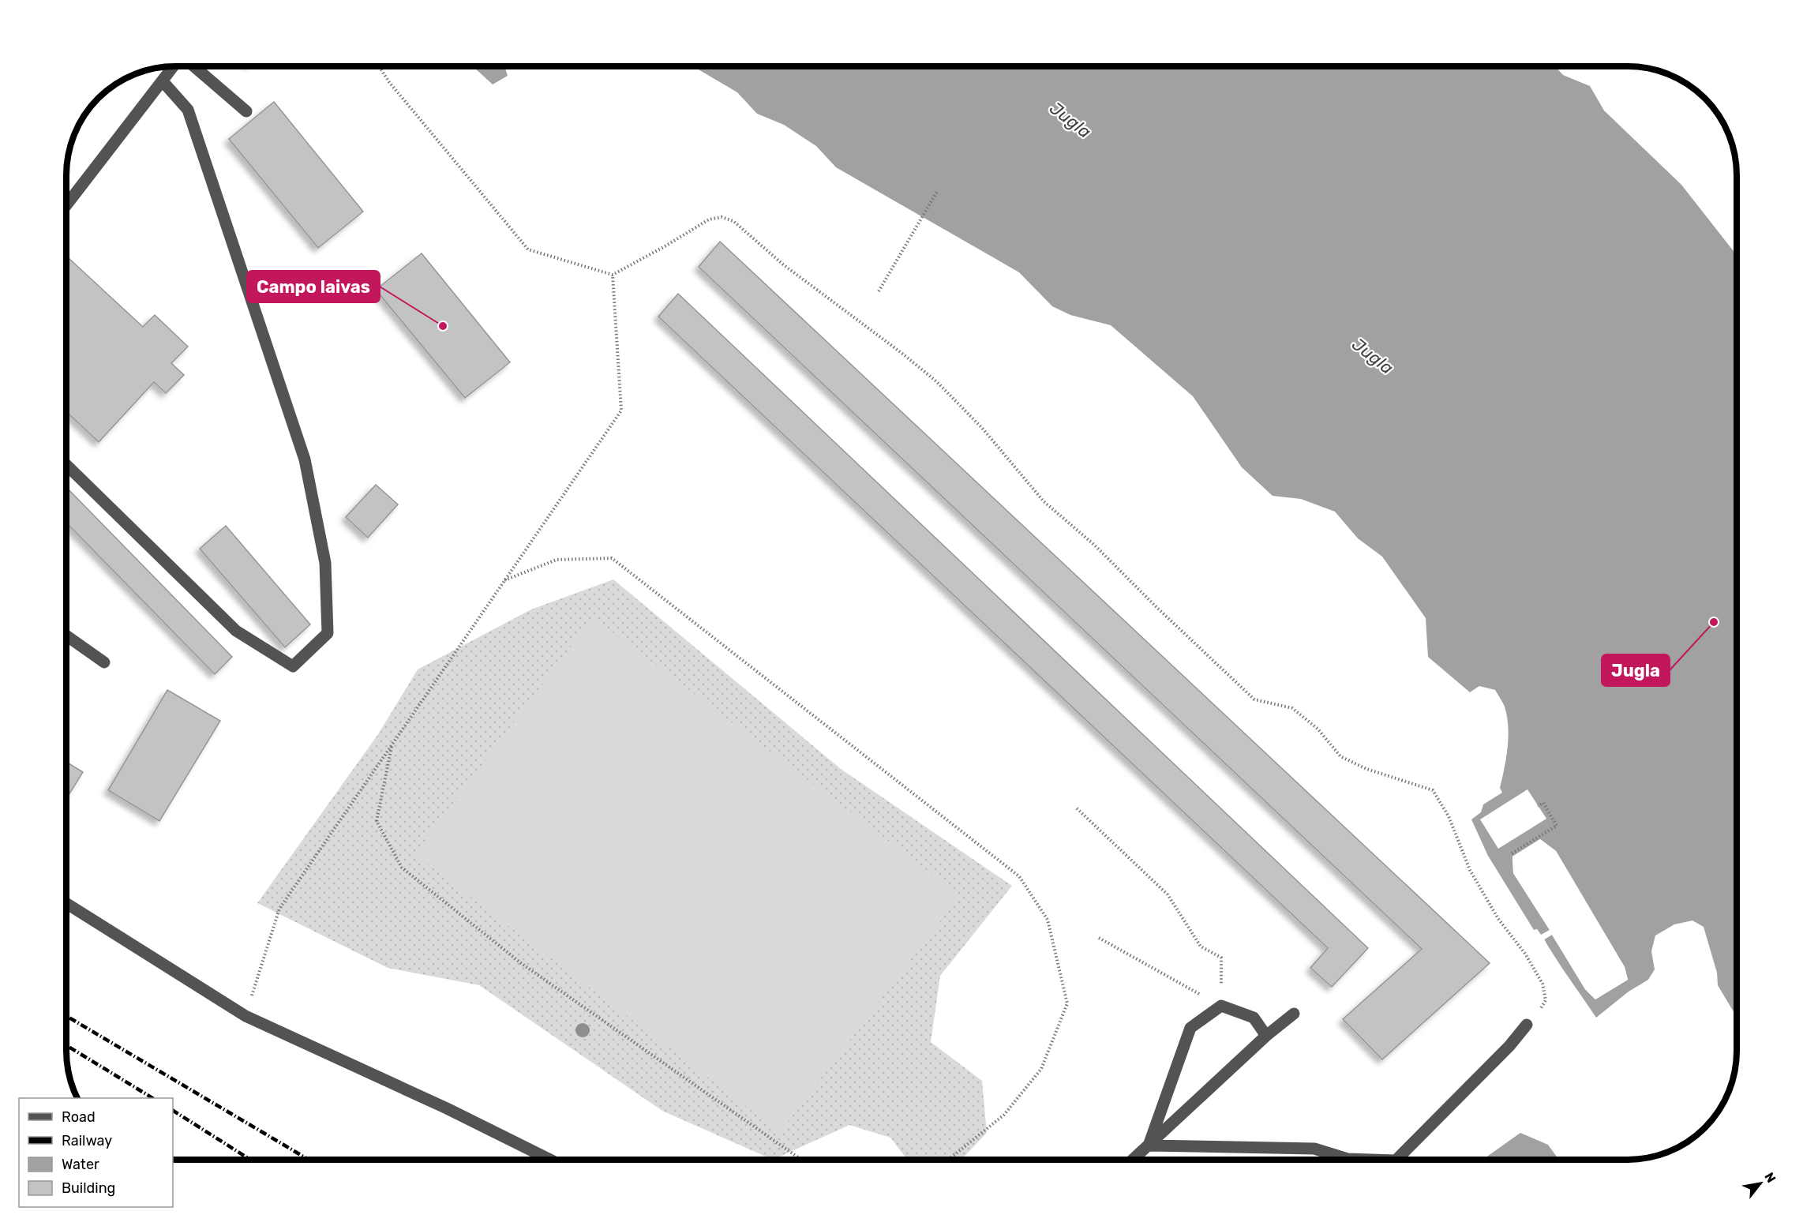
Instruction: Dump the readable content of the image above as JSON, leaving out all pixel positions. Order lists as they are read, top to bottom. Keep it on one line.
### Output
{"water":["Jugla"],"places":["Campo laivas","Jugla"],"legend":["Road","Railway","Water","Building"],"north":"top right"}
